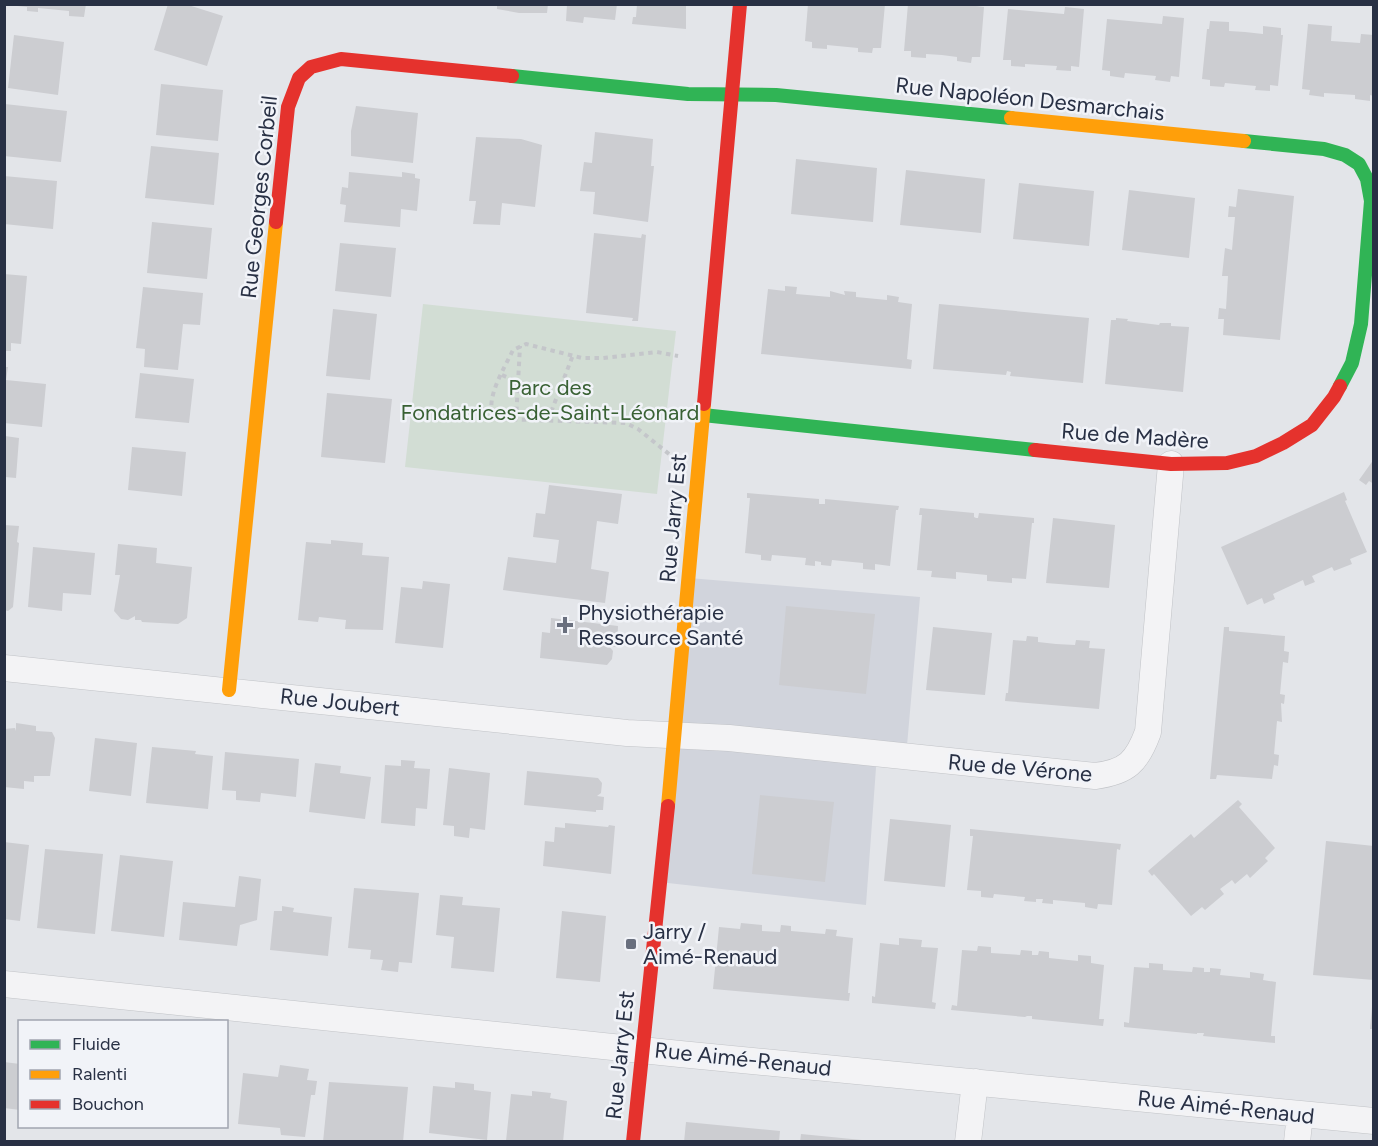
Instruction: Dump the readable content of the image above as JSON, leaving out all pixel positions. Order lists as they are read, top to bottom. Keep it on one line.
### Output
{"streets":{"street":["Rue Napoléon Desmarchais","Rue Georges Corbeil","Rue de Madère","Rue Jarry Est","Rue Joubert","Rue de Vérone","Rue Aimé-Renaud"]},"crossings":[["Rue Napoléon Desmarchais","Rue Georges Corbeil"],["Rue Napoléon Desmarchais","Rue de Madère"],["Rue Napoléon Desmarchais","Rue Jarry Est"],["Rue Georges Corbeil","Rue Jarry Est"],["Rue Georges Corbeil","Rue Joubert"],["Rue de Madère","Rue Jarry Est"],["Rue de Madère","Rue de Vérone"],["Rue Jarry Est","Rue Joubert"],["Rue Jarry Est","Rue de Vérone"],["Rue Jarry Est","Rue Aimé-Renaud"],["Rue Joubert","Rue de Vérone"]],"parks":["Parc des Fondatrices-de-Saint-Léonard"],"places":{"health":["Physiothérapie Ressource Santé"],"transit":["Jarry / Aimé-Renaud"]},"legend":["Fluide","Ralenti","Bouchon"]}
